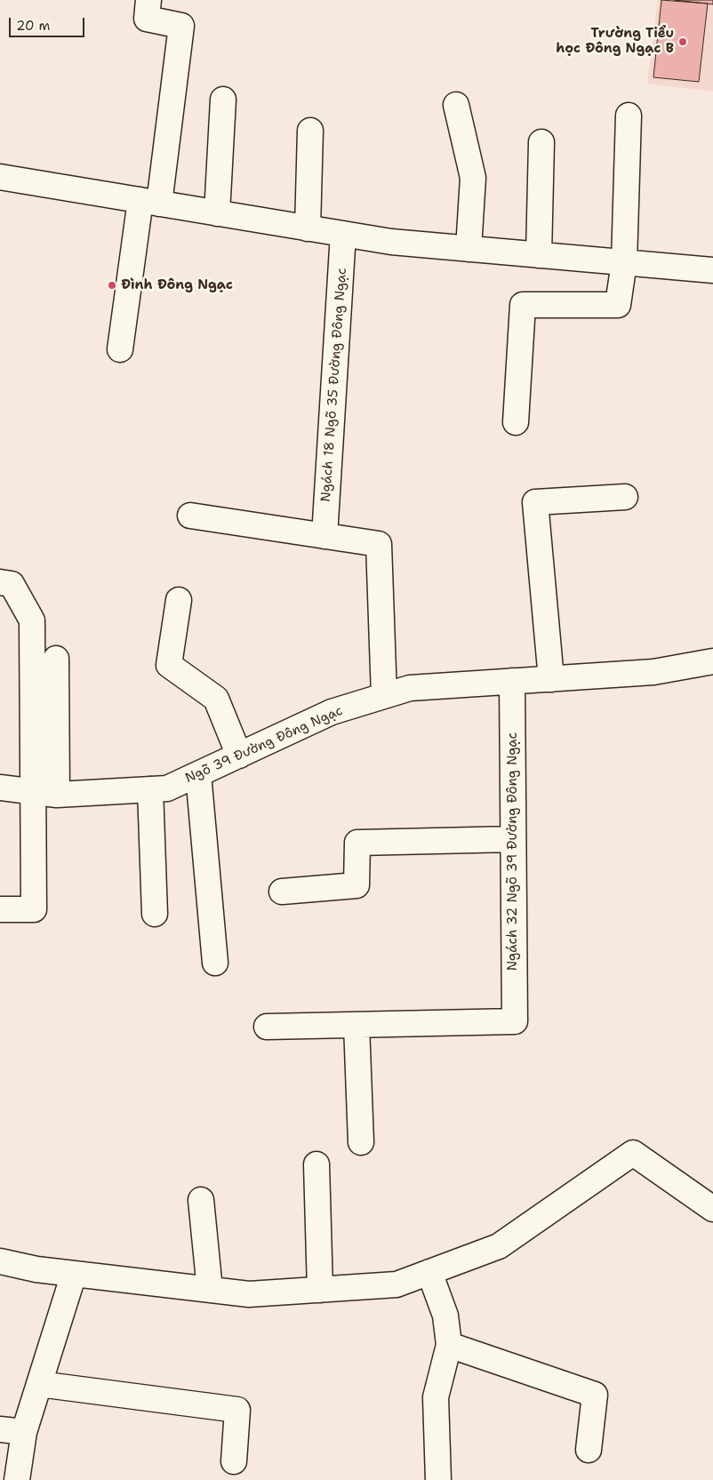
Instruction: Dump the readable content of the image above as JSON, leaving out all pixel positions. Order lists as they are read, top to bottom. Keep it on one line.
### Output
{"streets":{"street":["Ngách 18 Ngõ 35 Đường Đông Ngạc","Ngõ 39 Đường Đông Ngạc","Ngách 32 Ngõ 39 Đường Đông Ngạc"]},"crossings":[["Ngõ 39 Đường Đông Ngạc","Ngách 32 Ngõ 39 Đường Đông Ngạc"]],"places":["Trường Tiểu học Đông Ngạc B","Đình Đông Ngạc"],"scale_bar":"20 m"}
